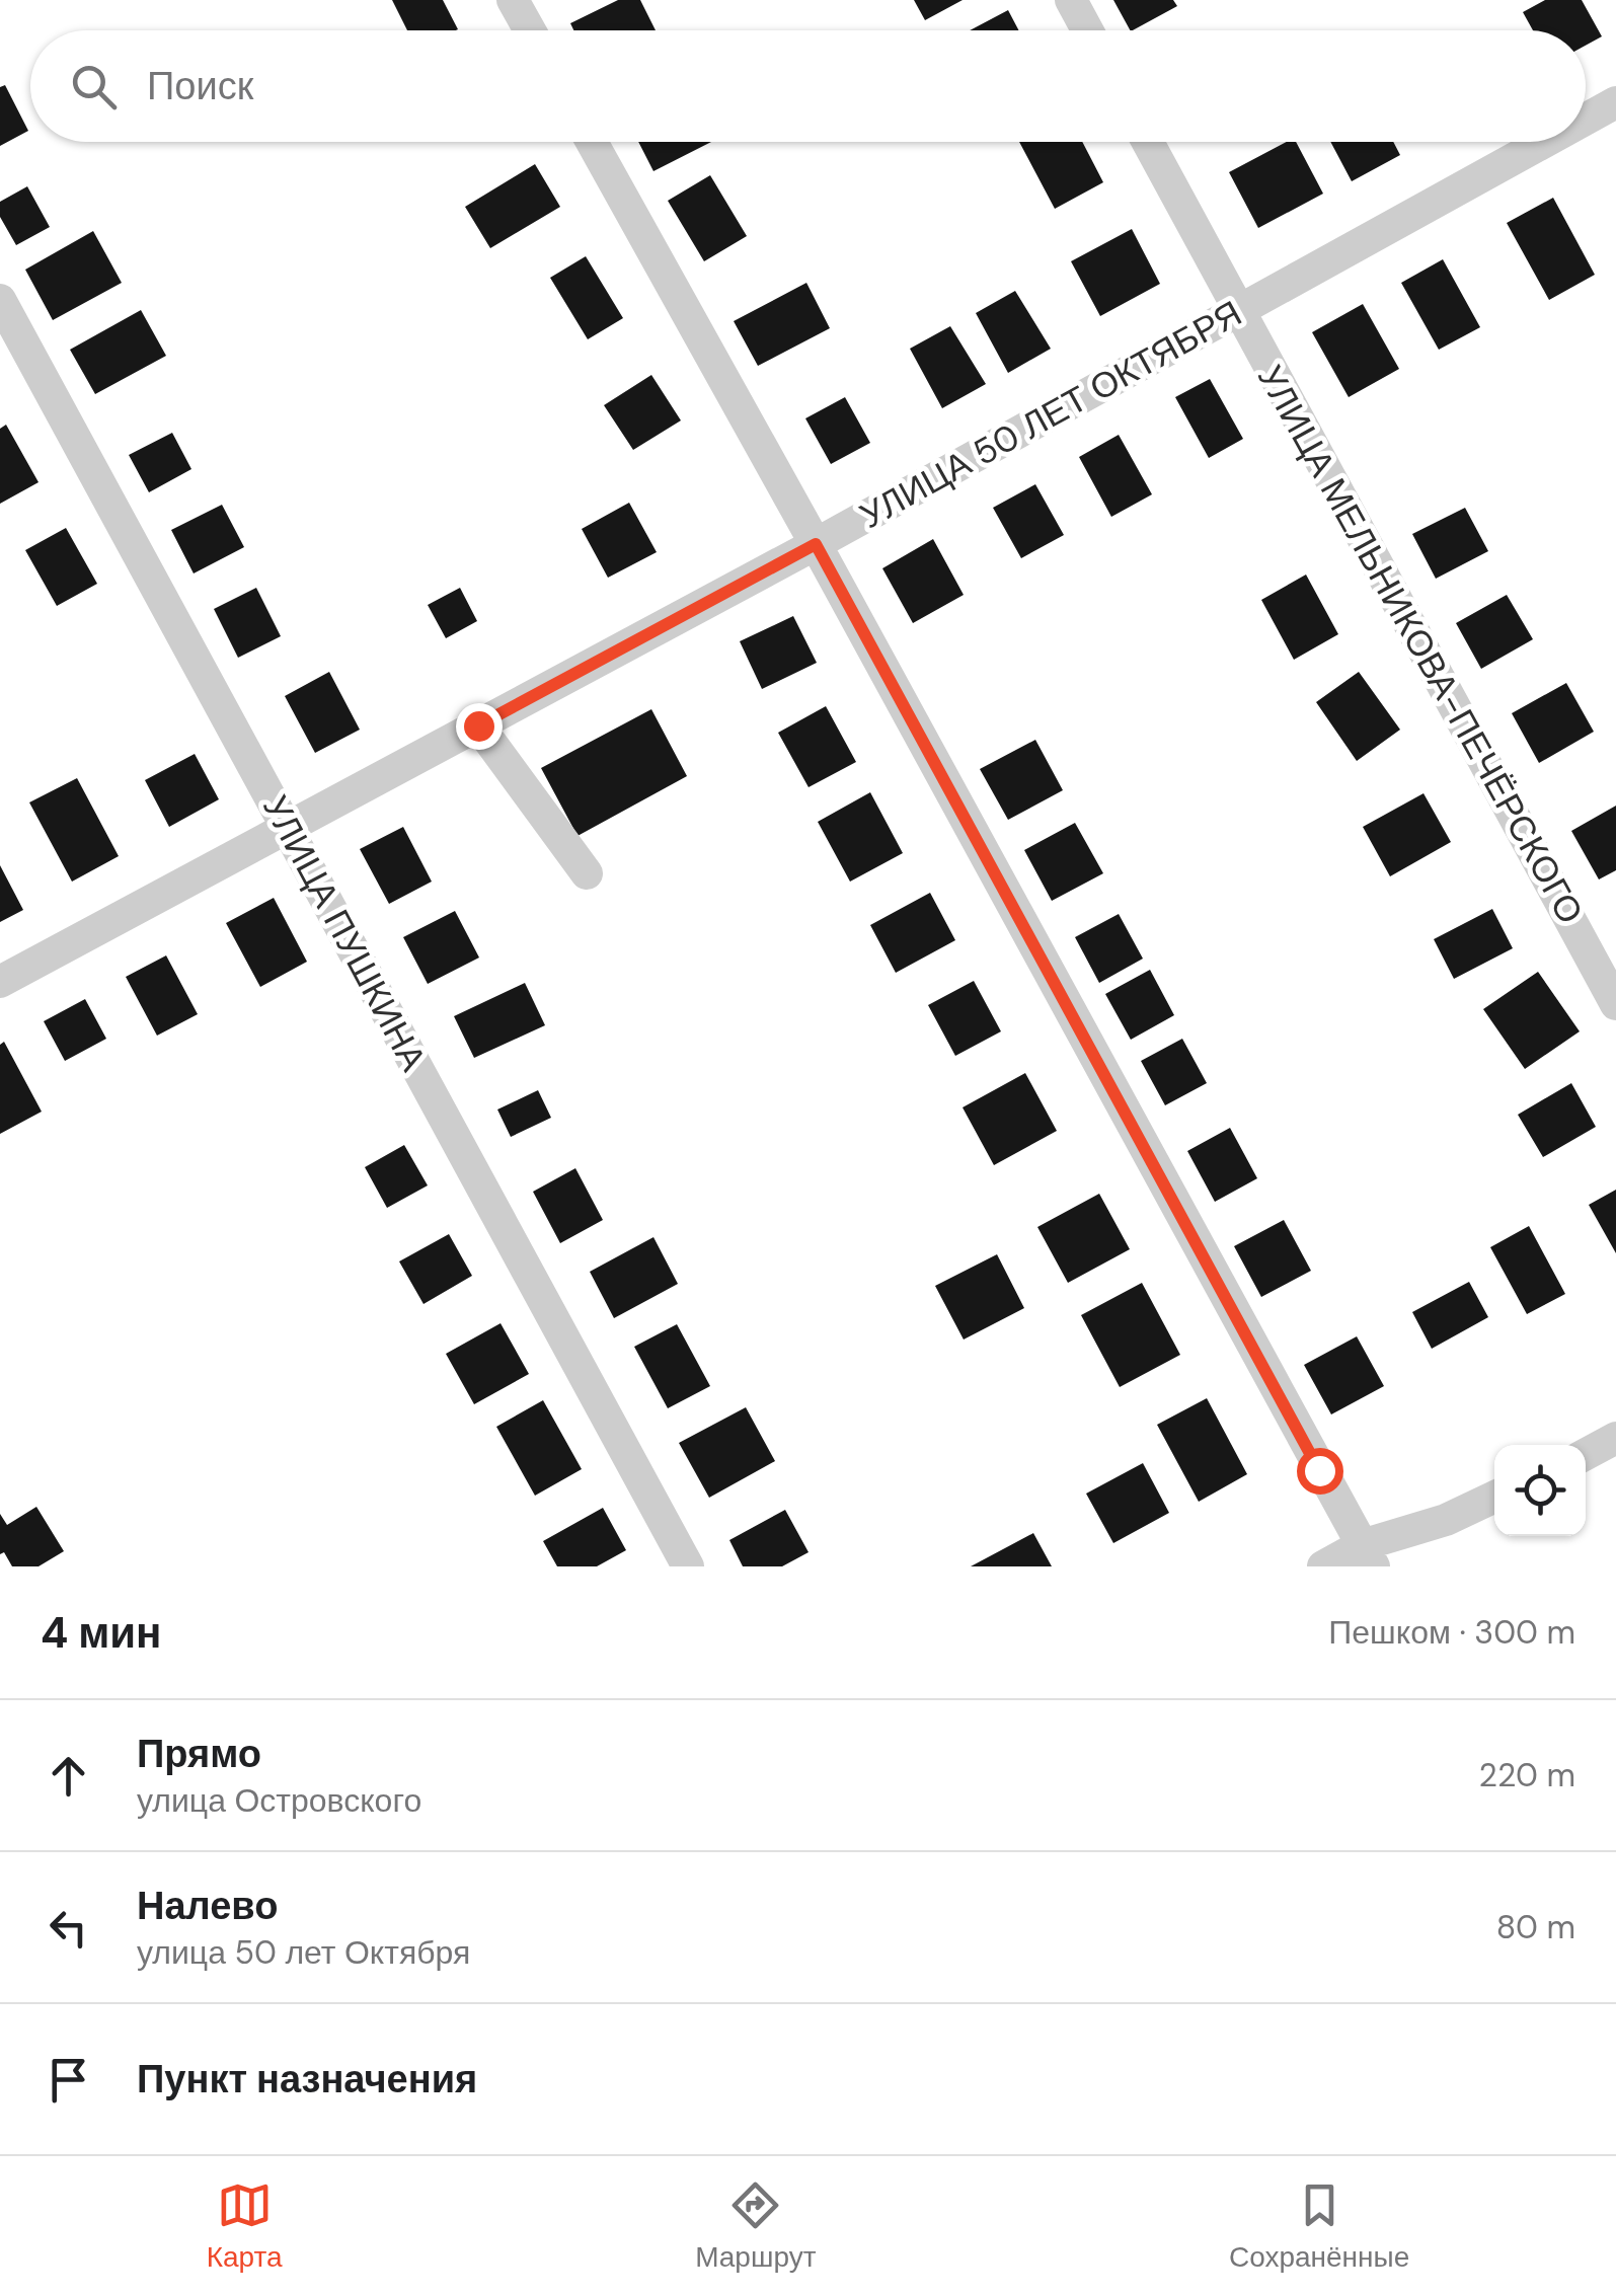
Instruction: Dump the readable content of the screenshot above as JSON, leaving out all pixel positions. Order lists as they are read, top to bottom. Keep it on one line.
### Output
{"streets":{"street":["УЛИЦА 50 ЛЕТ ОКТЯБРЯ","УЛИЦА МЕЛЬНИКОВА-ПЕЧЁРСКОГО","УЛИЦА ПУШКИНА"]},"crossings":[["УЛИЦА 50 ЛЕТ ОКТЯБРЯ","УЛИЦА МЕЛЬНИКОВА-ПЕЧЁРСКОГО"],["УЛИЦА 50 ЛЕТ ОКТЯБРЯ","УЛИЦА ПУШКИНА"]],"page":{"search":"Поиск","heading":["4 мин","Пешком · 300 m"],"list":[["Прямо","улица Островского","220 m"],["Налево","улица 50 лет Октября","80 m"],"Пункт назначения"],"nav":["Карта","Маршрут","Сохранённые"]}}
